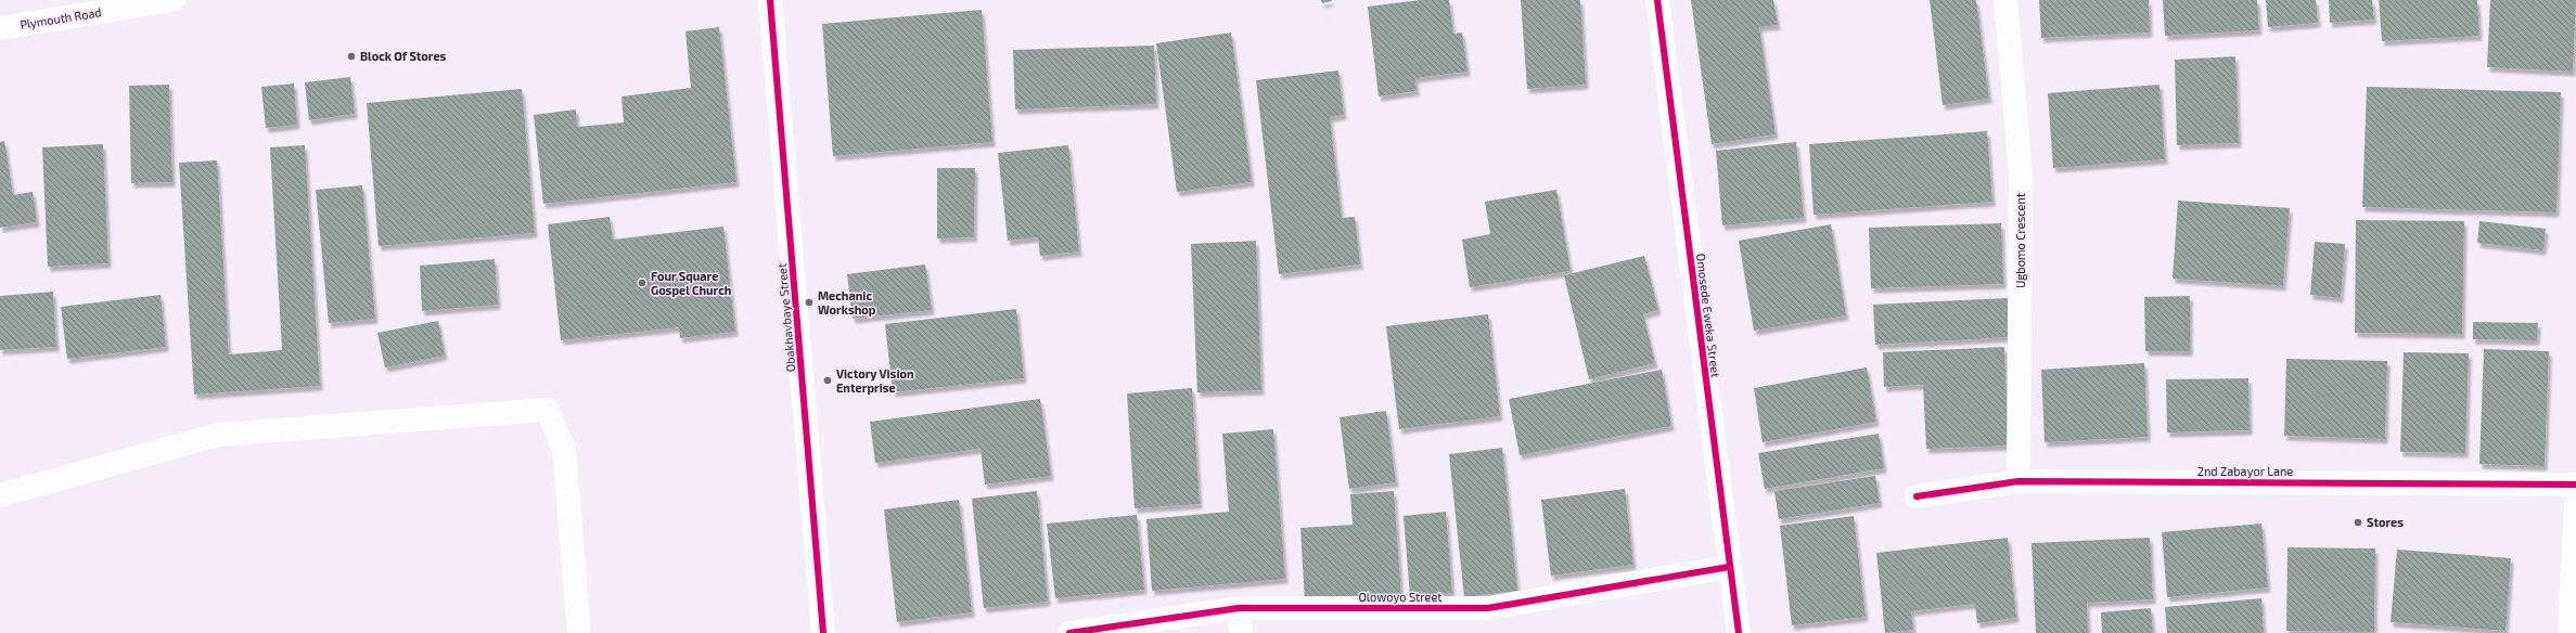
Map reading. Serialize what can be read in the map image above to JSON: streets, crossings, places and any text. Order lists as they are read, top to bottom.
{
  "streets": {
    "street": [
      "Plymouth Road",
      "Ugbomo Crescent",
      "Omosede Eweka Street",
      "Obakhavbaye Street",
      "2nd Zabayor Lane",
      "Olowoyo Street"
    ]
  },
  "crossings": [
    ["Ugbomo Crescent", "2nd Zabayor Lane"],
    ["Omosede Eweka Street", "Olowoyo Street"]
  ],
  "places": [
    "Block Of Stores",
    "Four Square Gospel Church",
    "Mechanic Workshop",
    "Victory Vision Enterprise",
    "Stores"
  ]
}
